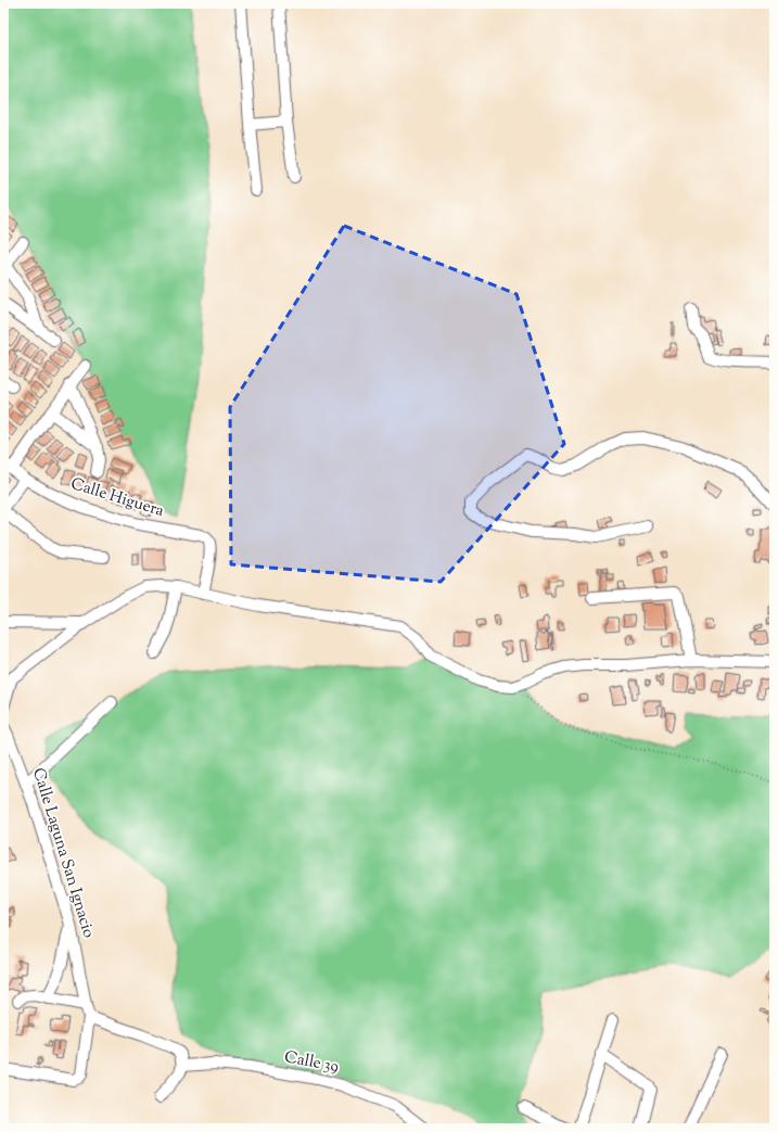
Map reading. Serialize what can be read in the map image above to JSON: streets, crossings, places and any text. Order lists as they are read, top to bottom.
{
  "streets": {
    "street": ["Calle Higuera", "Calle Laguna San Ignacio", "Calle 39"]
  }
}
